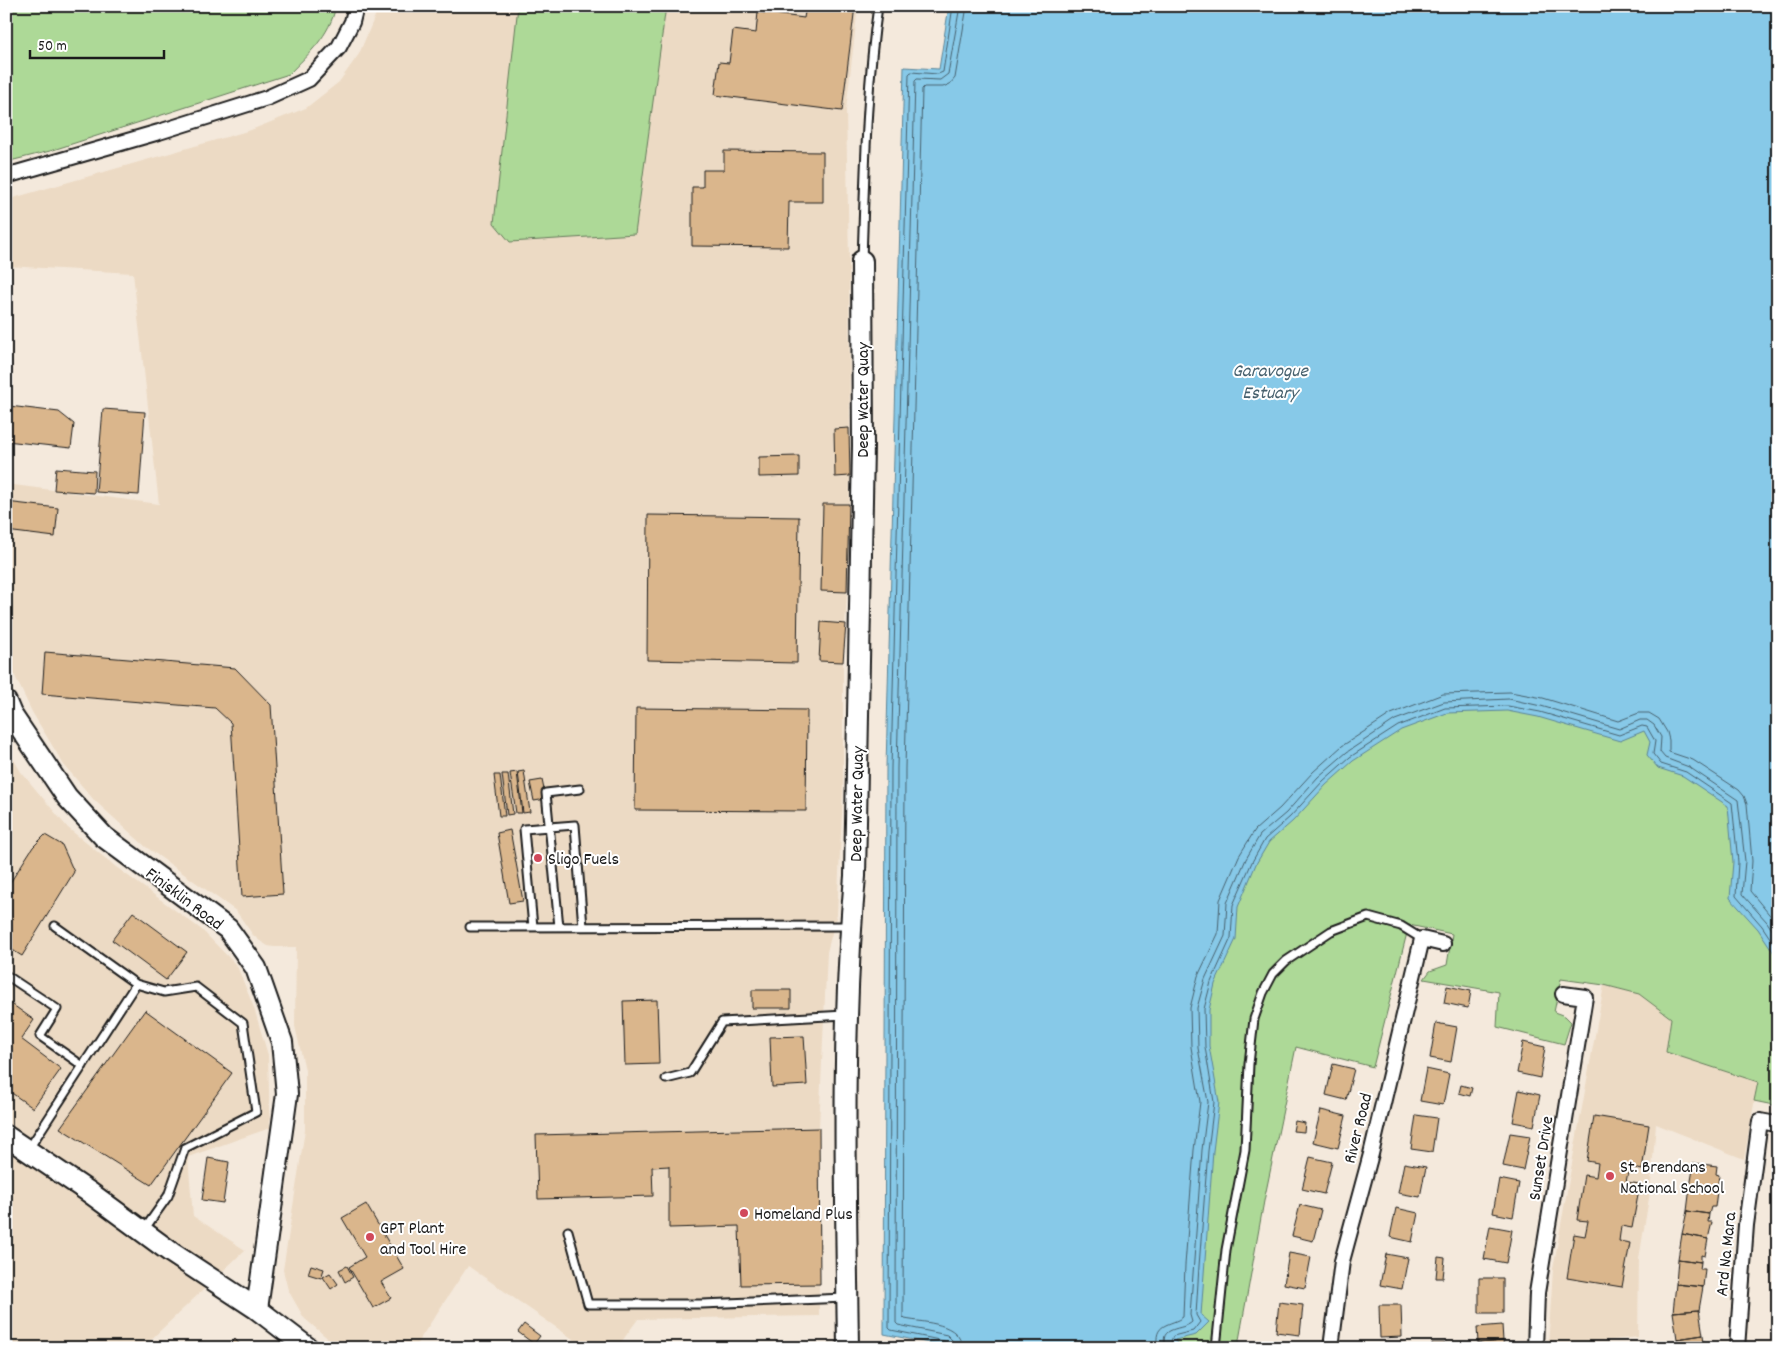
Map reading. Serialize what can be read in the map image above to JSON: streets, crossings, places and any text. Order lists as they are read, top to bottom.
{
  "streets": {
    "street": [
      "Deep Water Quay",
      "Finisklin Road",
      "River Road",
      "Sunset Drive",
      "Ard Na Mara"
    ]
  },
  "water": ["Garavogue Estuary"],
  "places": [
    "Sligo Fuels",
    "St. Brendans National School",
    "Homeland Plus",
    "GPT Plant and Tool Hire"
  ],
  "scale_bar": "50 m"
}
